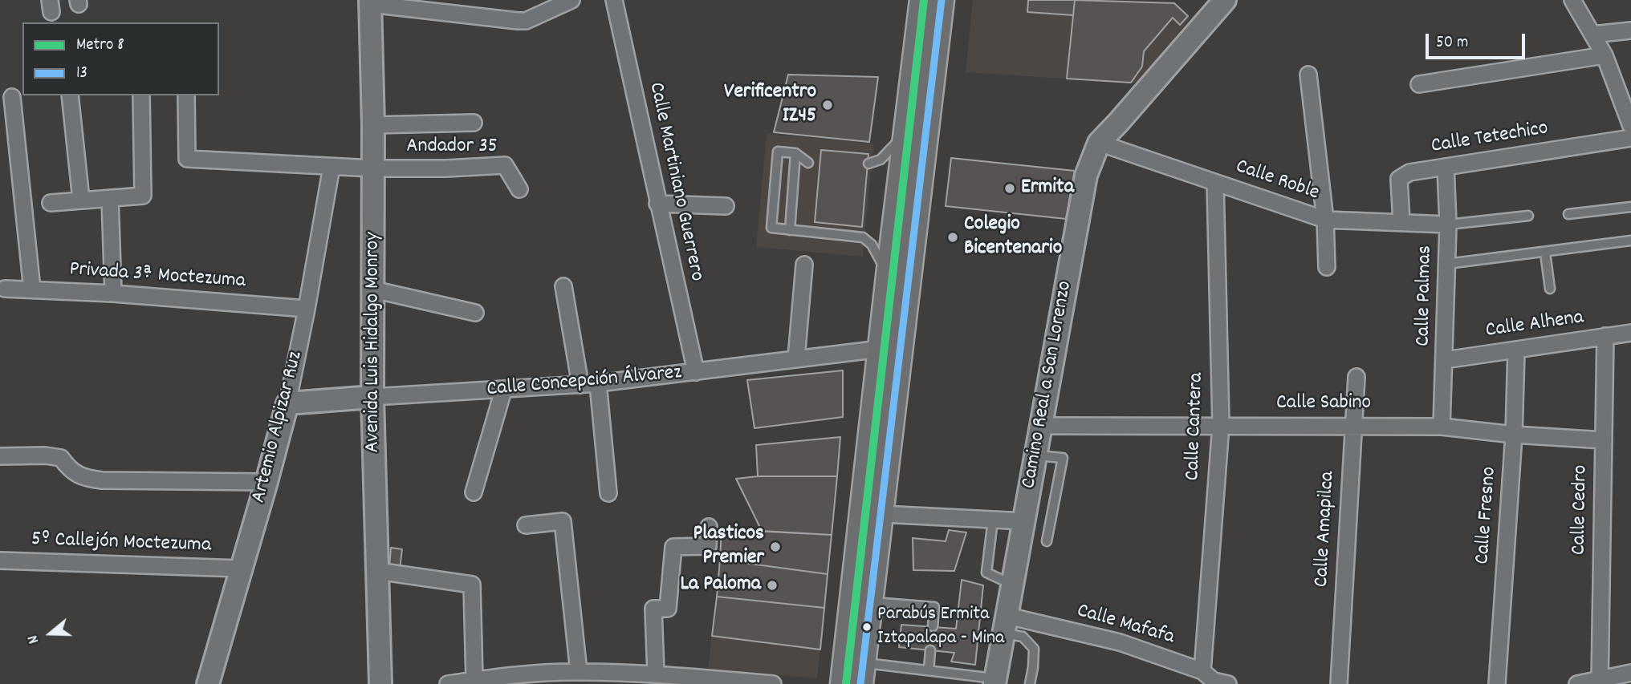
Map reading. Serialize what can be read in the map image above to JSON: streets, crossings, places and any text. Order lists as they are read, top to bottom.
{
  "streets": {
    "street": [
      "Calle Tetechico",
      "Andador 35",
      "Calle Roble",
      "Calle Martiniano Guerrero",
      "Privada 3ª Moctezuma",
      "Calle Palmas",
      "Calle Alhena",
      "Avenida Luis Hidalgo Monroy",
      "Calle Concepción Álvarez",
      "Camino Real a San Lorenzo",
      "Calle Sabino",
      "Calle Cantera",
      "Artemio Alpizar Ruz",
      "Calle Cedro",
      "Calle Fresno",
      "Calle Amapilca",
      "5º Callejón Moctezuma",
      "Calle Mafafa"
    ]
  },
  "crossings": [
    ["Calle Tetechico", "Calle Roble"],
    ["Calle Tetechico", "Calle Palmas"],
    ["Andador 35", "Avenida Luis Hidalgo Monroy"],
    ["Calle Roble", "Calle Palmas"],
    ["Calle Roble", "Camino Real a San Lorenzo"],
    ["Calle Roble", "Calle Cantera"],
    ["Calle Martiniano Guerrero", "Calle Concepción Álvarez"],
    ["Privada 3ª Moctezuma", "Artemio Alpizar Ruz"],
    ["Calle Palmas", "Calle Alhena"],
    ["Calle Palmas", "Calle Sabino"],
    ["Calle Alhena", "Calle Cedro"],
    ["Calle Alhena", "Calle Fresno"],
    ["Avenida Luis Hidalgo Monroy", "Calle Concepción Álvarez"],
    ["Calle Concepción Álvarez", "Artemio Alpizar Ruz"],
    ["Camino Real a San Lorenzo", "Calle Sabino"],
    ["Camino Real a San Lorenzo", "Calle Mafafa"],
    ["Calle Sabino", "Calle Cantera"],
    ["Calle Sabino", "Calle Cedro"],
    ["Calle Sabino", "Calle Fresno"],
    ["Calle Sabino", "Calle Amapilca"],
    ["Calle Cantera", "Calle Mafafa"],
    ["Artemio Alpizar Ruz", "5º Callejón Moctezuma"]
  ],
  "places": [
    "Verificentro IZ45",
    "Ermita",
    "Colegio Bicentenario",
    "Plasticos Premier",
    "La Paloma",
    "Parabús Ermita Iztapalapa - Mina"
  ],
  "lines": ["metro line 8", "transit line 13"],
  "legend": ["Metro 8", "13"],
  "scale_bar": "50 m",
  "north": "left"
}
